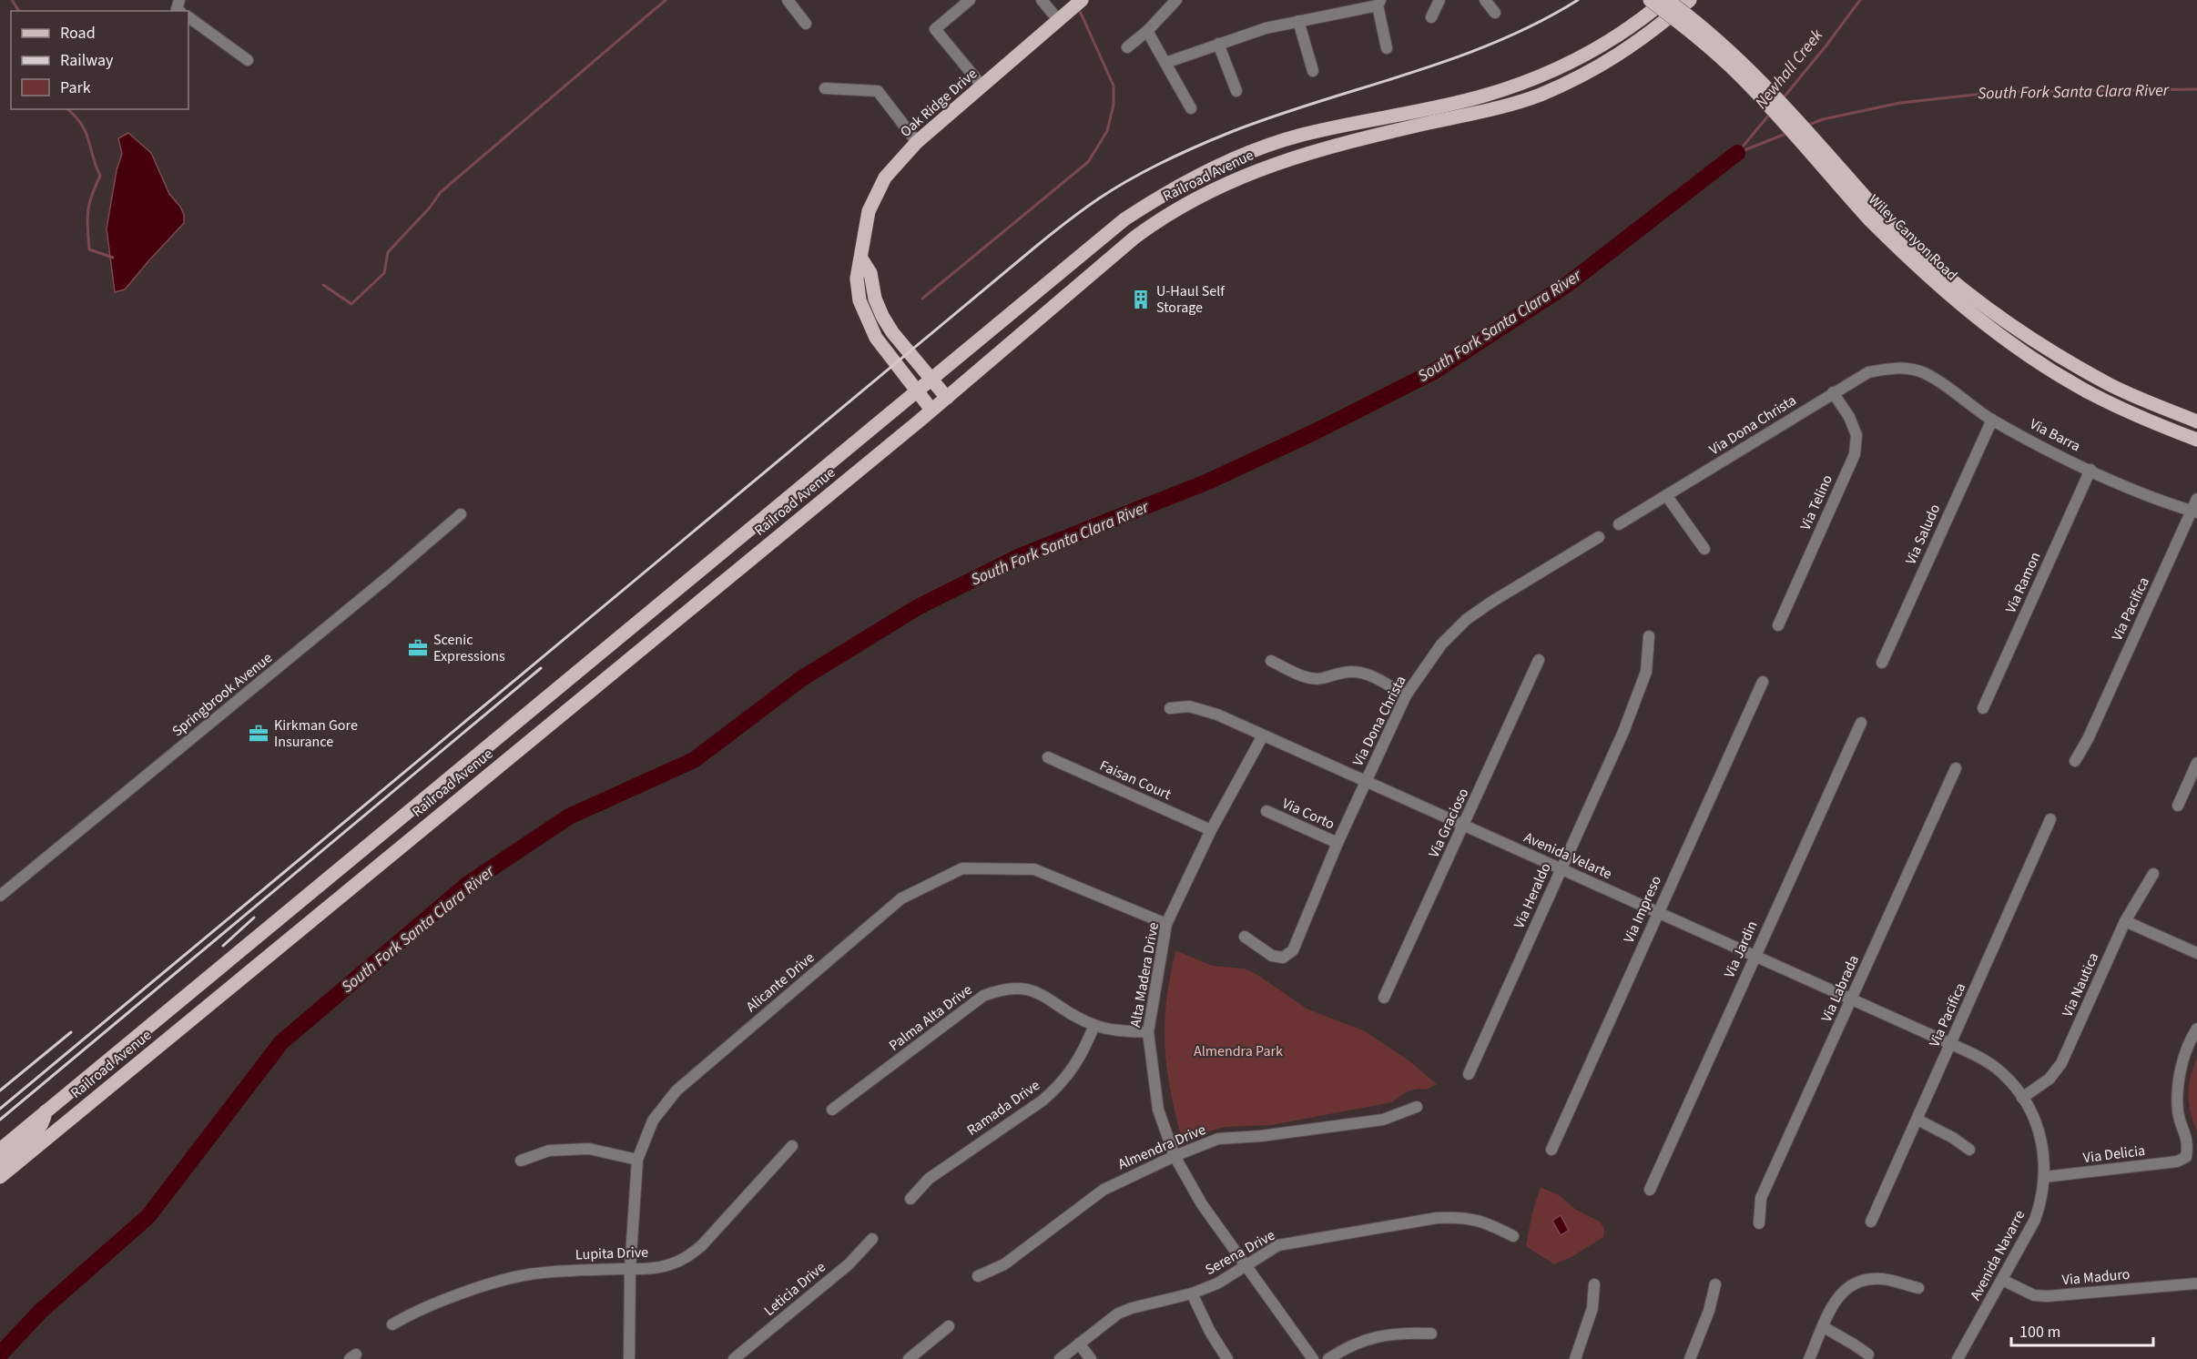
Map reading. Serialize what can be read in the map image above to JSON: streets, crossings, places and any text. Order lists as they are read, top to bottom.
{
  "streets": {
    "main road": ["Oak Ridge Drive", "Railroad Avenue", "Wiley Canyon Road"],
    "street": [
      "Via Dona Christa",
      "Via Barra",
      "Via Telino",
      "Via Saludo",
      "Via Ramon",
      "Via Pacifica",
      "Springbrook Avenue",
      "Faisan Court",
      "Via Corto",
      "Via Gracioso",
      "Avenida Velarte",
      "Via Heraldo",
      "Via Impreso",
      "Via Jardin",
      "Alta Madera Drive",
      "Alicante Drive",
      "Via Nautica",
      "Via Labrada",
      "Palma Alta Drive",
      "Ramada Drive",
      "Almendra Drive",
      "Via Delicia",
      "Serena Drive",
      "Lupita Drive",
      "Avenida Navarre",
      "Via Maduro",
      "Leticia Drive"
    ]
  },
  "crossings": [
    ["Oak Ridge Drive", "Railroad Avenue"],
    ["Railroad Avenue", "Wiley Canyon Road"],
    ["Via Dona Christa", "Via Barra"],
    ["Via Dona Christa", "Via Telino"],
    ["Via Dona Christa", "Via Corto"],
    ["Via Dona Christa", "Avenida Velarte"],
    ["Via Barra", "Via Saludo"],
    ["Via Barra", "Via Ramon"],
    ["Via Barra", "Via Pacifica"],
    ["Via Pacifica", "Avenida Velarte"],
    ["Faisan Court", "Alta Madera Drive"],
    ["Via Gracioso", "Avenida Velarte"],
    ["Avenida Velarte", "Via Heraldo"],
    ["Avenida Velarte", "Via Impreso"],
    ["Avenida Velarte", "Via Jardin"],
    ["Avenida Velarte", "Alta Madera Drive"],
    ["Avenida Velarte", "Via Nautica"],
    ["Avenida Velarte", "Via Labrada"],
    ["Avenida Velarte", "Avenida Navarre"],
    ["Alta Madera Drive", "Alicante Drive"],
    ["Alta Madera Drive", "Palma Alta Drive"],
    ["Alta Madera Drive", "Almendra Drive"],
    ["Alta Madera Drive", "Serena Drive"],
    ["Alicante Drive", "Lupita Drive"],
    ["Via Nautica", "Avenida Navarre"],
    ["Palma Alta Drive", "Ramada Drive"],
    ["Via Delicia", "Avenida Navarre"],
    ["Avenida Navarre", "Via Maduro"]
  ],
  "water": ["Newhall Creek", "South Fork Santa Clara River"],
  "parks": ["Almendra Park"],
  "places": {
    "building": ["U-Haul Self Storage"],
    "office": ["Scenic Expressions", "Kirkman Gore Insurance"]
  },
  "legend": ["Road", "Railway", "Park"],
  "scale_bar": "100 m"
}
